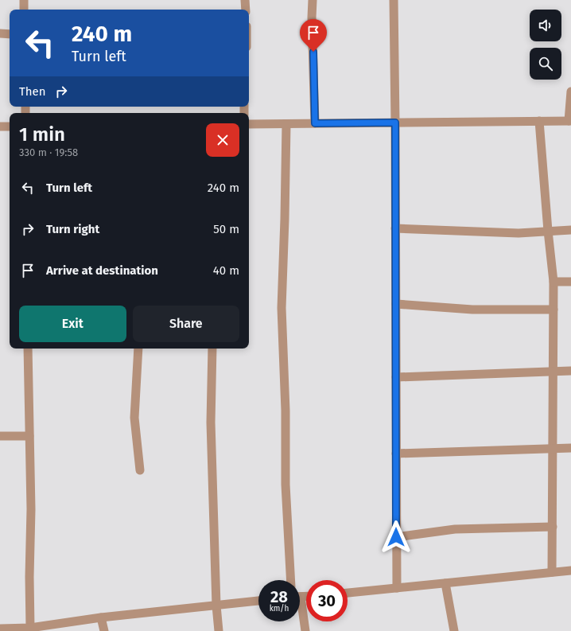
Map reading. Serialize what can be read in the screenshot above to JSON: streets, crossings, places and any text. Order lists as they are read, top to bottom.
{
  "page": {
    "turn": ["240 m", "Turn left"],
    "then": "Then",
    "heading": ["1 min", "330 m · 19:58"],
    "list": [
      {
        "name": "Turn left",
        "value": "240 m"
      },
      {
        "name": "Turn right",
        "value": "50 m"
      },
      {
        "name": "Arrive at destination",
        "value": "40 m"
      }
    ],
    "buttons": ["Exit", "Share"],
    "speed": "28 km/h",
    "limit": "30"
  }
}
